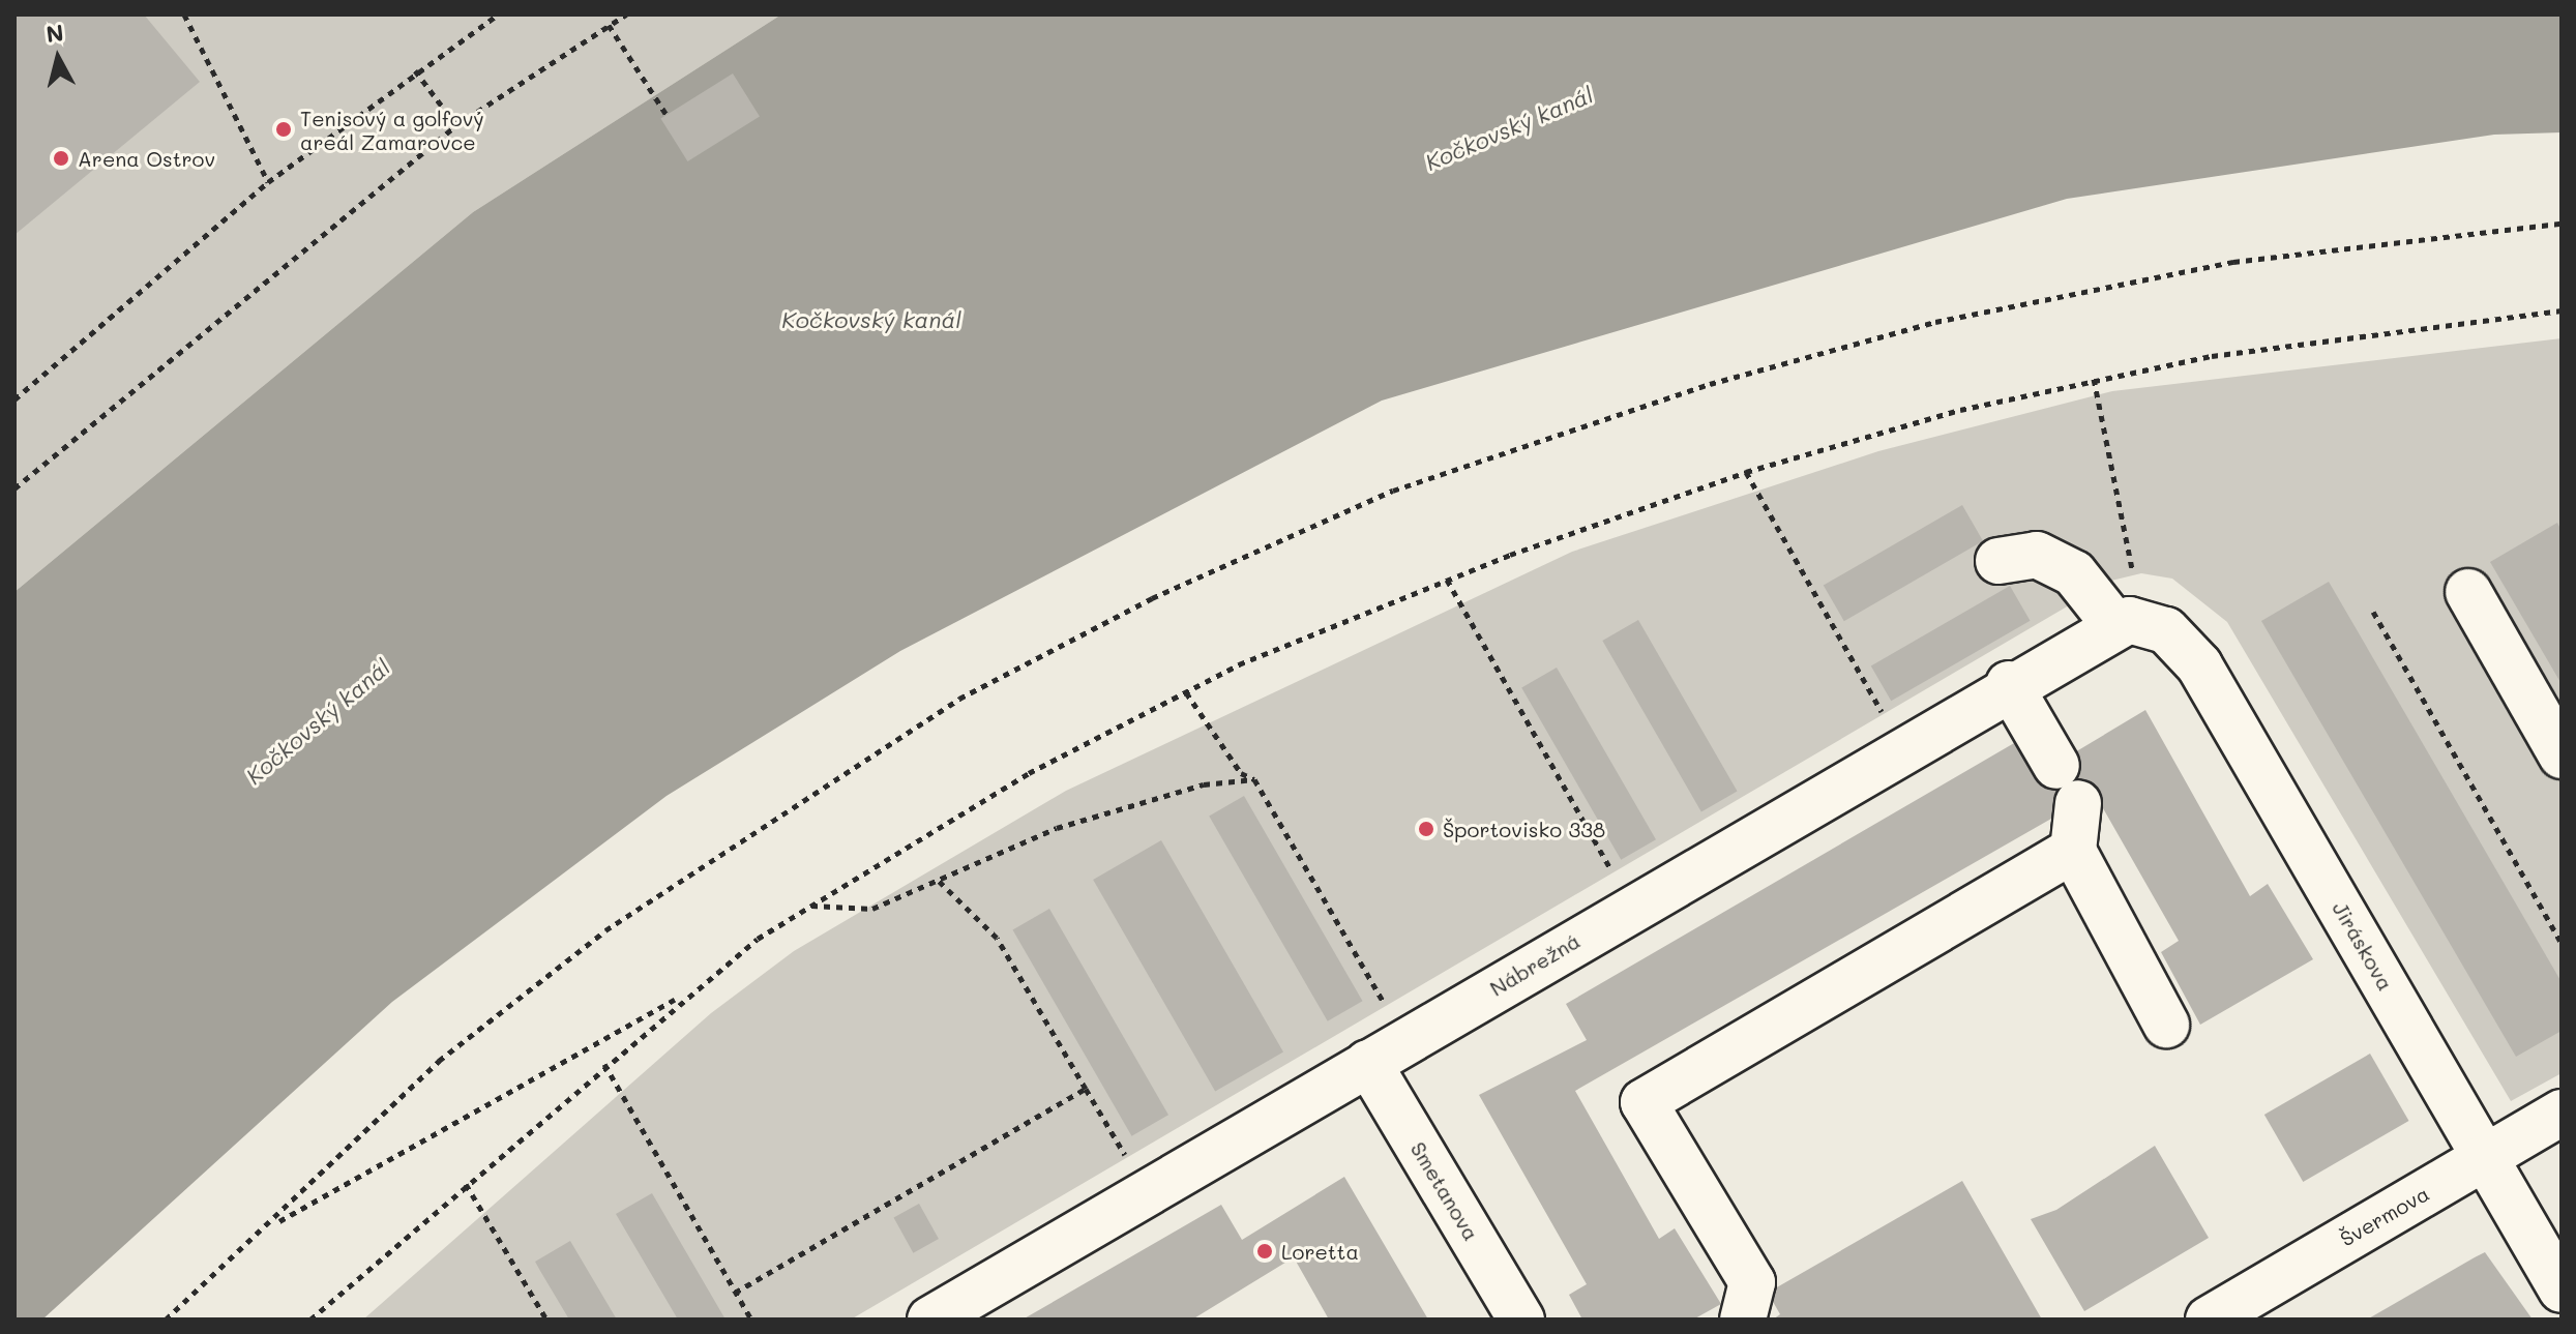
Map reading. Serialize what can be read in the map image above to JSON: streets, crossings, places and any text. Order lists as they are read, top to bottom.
{
  "streets": {
    "street": [
      "Jiráskova",
      "Nábrežná",
      "Smetanova",
      "Švermova"
    ]
  },
  "crossings": [
    ["Jiráskova", "Nábrežná"],
    ["Jiráskova", "Švermova"],
    ["Nábrežná", "Smetanova"]
  ],
  "water": ["Kočkovský kanál"],
  "places": [
    "Tenisový a golfový areál Zamarovce",
    "Arena Ostrov",
    "Športovisko 338",
    "Loretta"
  ],
  "north": "top"
}
